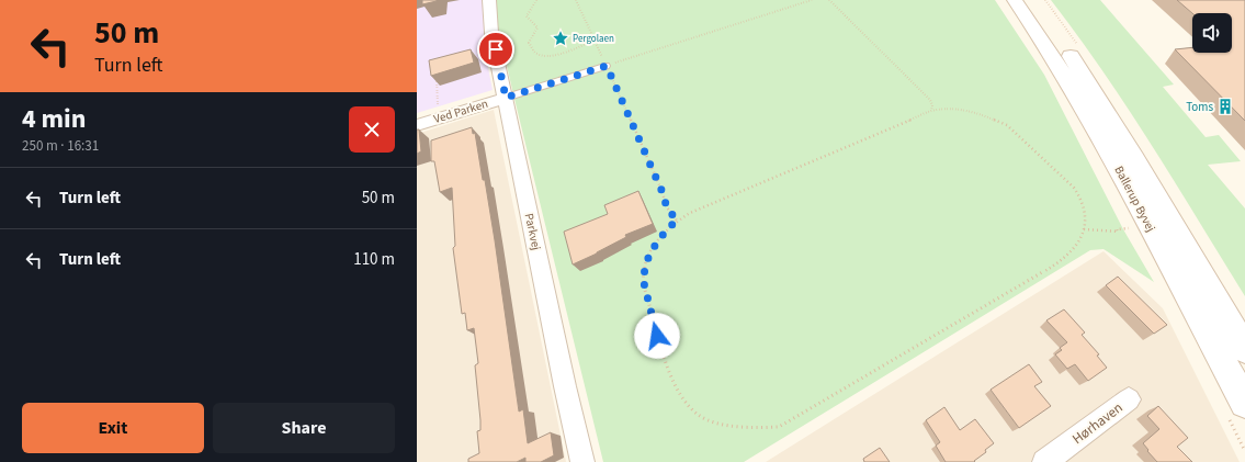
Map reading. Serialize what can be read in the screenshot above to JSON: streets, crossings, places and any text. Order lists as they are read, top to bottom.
{
  "streets": {
    "main road": ["Ballerup Byvej"],
    "street": ["Ved Parken", "Parkvej", "Hørhaven"]
  },
  "crossings": [
    ["Ved Parken", "Parkvej"]
  ],
  "places": {
    "place": ["Pergolaen"],
    "building": ["Toms"]
  },
  "page": {
    "turn": ["50 m", "Turn left"],
    "heading": ["4 min", "250 m · 16:31"],
    "list": [
      {
        "name": "Turn left",
        "value": "50 m"
      },
      {
        "name": "Turn left",
        "value": "110 m"
      }
    ],
    "buttons": ["Exit", "Share"]
  }
}
